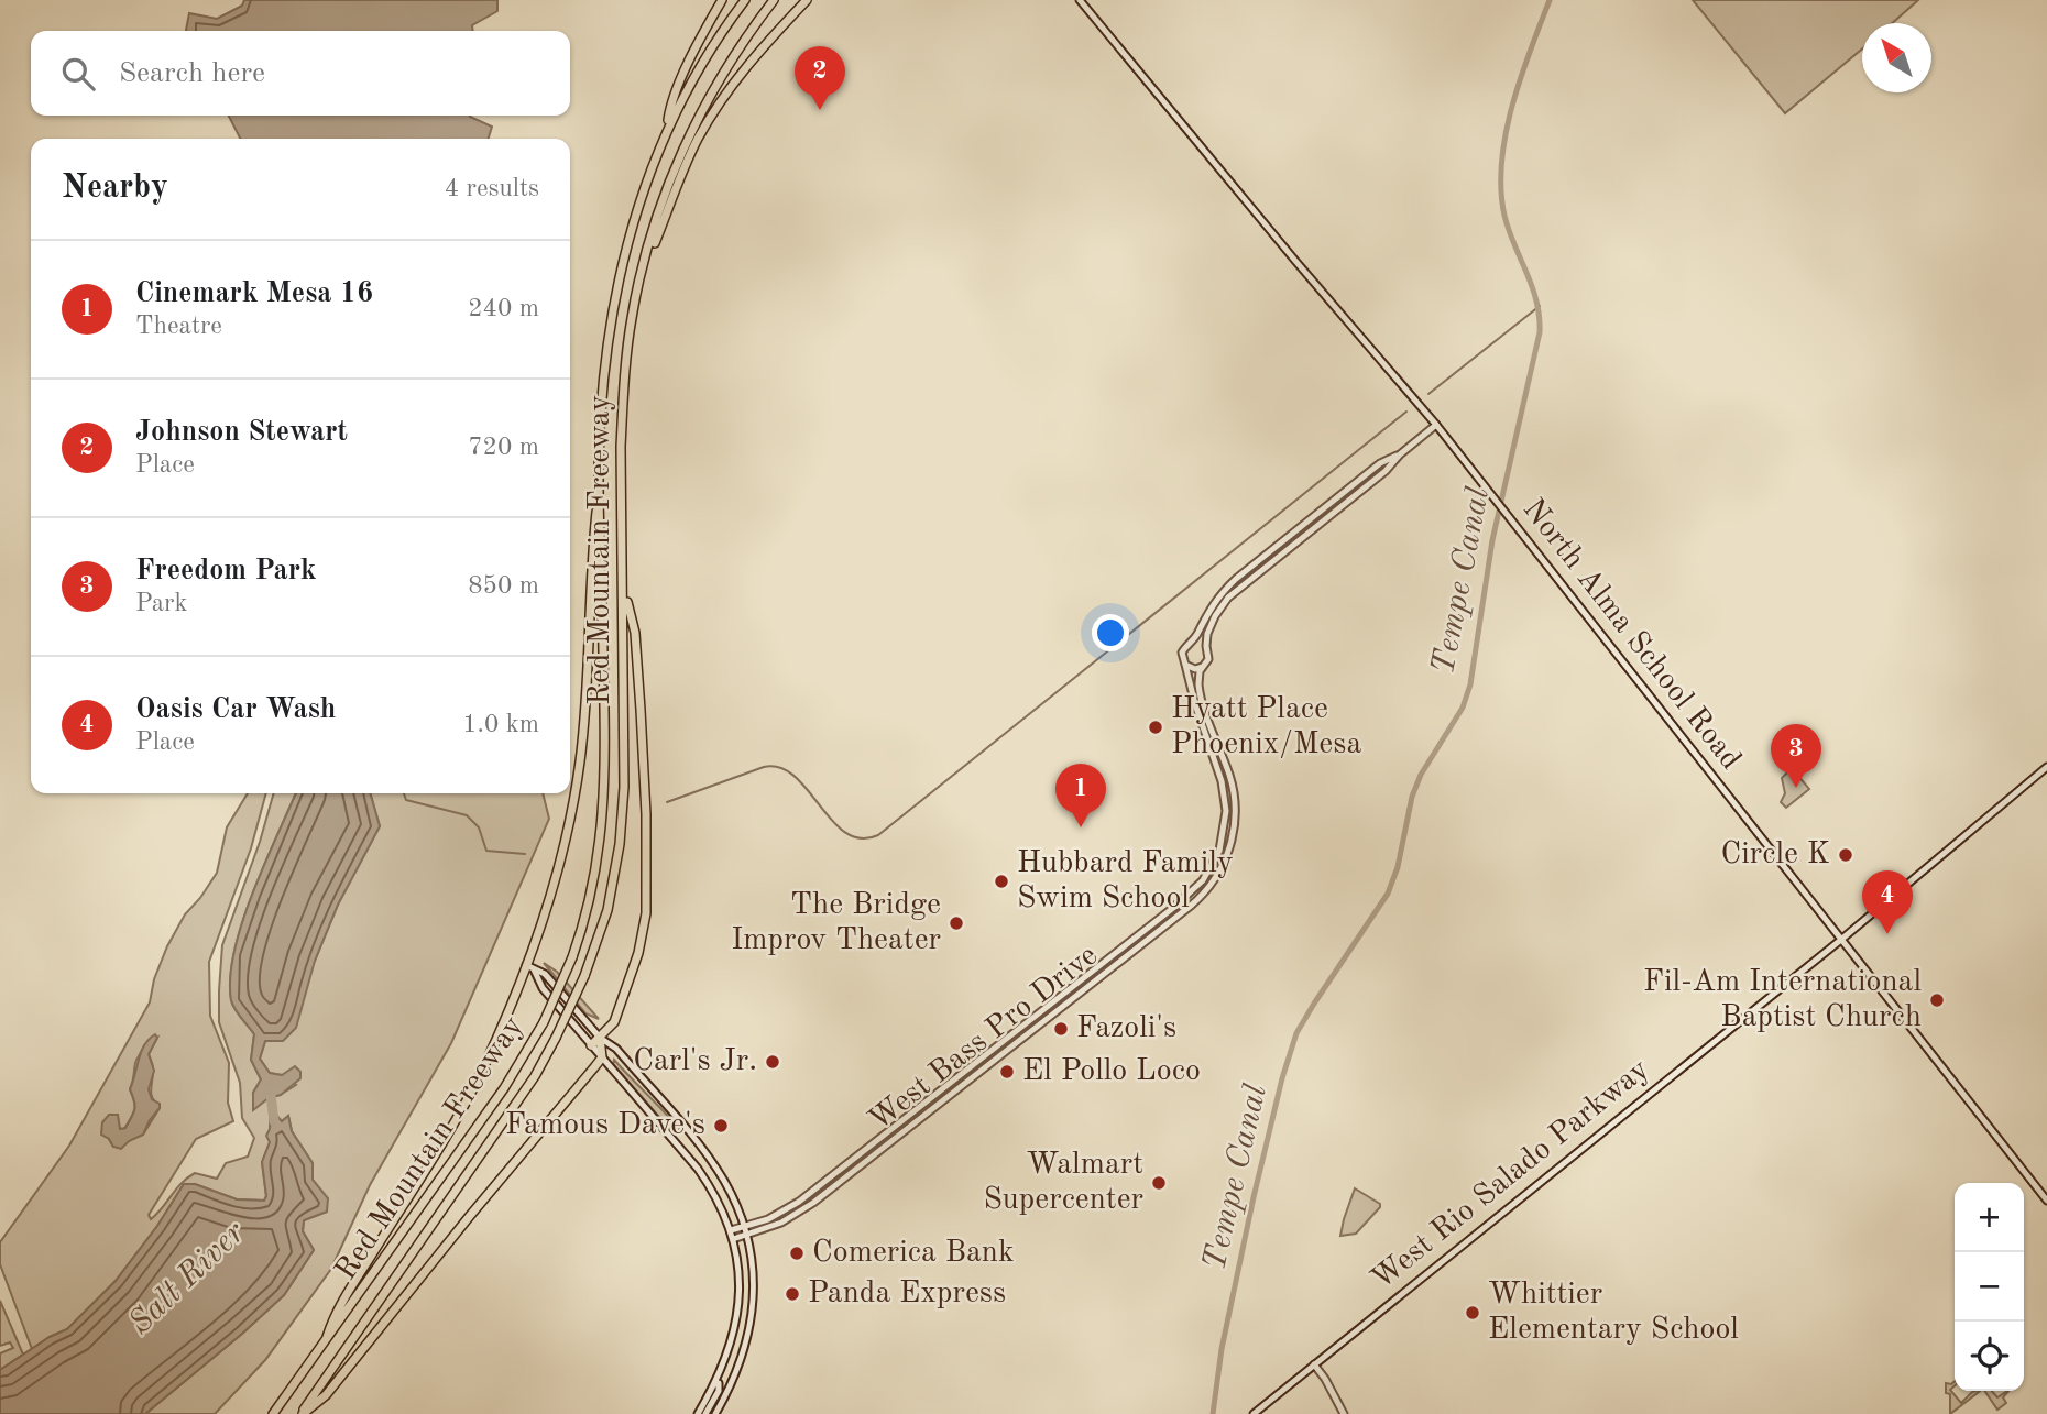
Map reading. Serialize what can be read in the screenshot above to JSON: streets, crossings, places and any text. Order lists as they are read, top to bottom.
{
  "streets": {
    "highway": ["Red Mountain Freeway"],
    "main road": ["North Alma School Road", "West Bass Pro Drive", "West Rio Salado Parkway"]
  },
  "crossings": [
    ["North Alma School Road", "West Bass Pro Drive"],
    ["North Alma School Road", "West Rio Salado Parkway"]
  ],
  "water": ["Tempe Canal", "Salt River"],
  "places": [
    "Hyatt Place Phoenix/Mesa",
    "Circle K",
    "Hubbard Family Swim School",
    "The Bridge Improv Theater",
    "Fil-Am International Baptist Church",
    "Fazoli's",
    "Carl's Jr.",
    "El Pollo Loco",
    "Famous Dave's",
    "Walmart Supercenter",
    "Comerica Bank",
    "Panda Express",
    "Whittier Elementary School"
  ],
  "north": "top left",
  "page": {
    "search": "Search here",
    "pins": [
      "2",
      "3",
      "1",
      "4"
    ],
    "heading": ["Nearby", "4 results"],
    "list": [
      {
        "mark": "1",
        "name": "Cinemark Mesa 16",
        "note": "Theatre",
        "value": "240 m"
      },
      {
        "mark": "2",
        "name": "Johnson Stewart",
        "note": "Place",
        "value": "720 m"
      },
      {
        "mark": "3",
        "name": "Freedom Park",
        "note": "Park",
        "value": "850 m"
      },
      {
        "mark": "4",
        "name": "Oasis Car Wash",
        "note": "Place",
        "value": "1.0 km"
      }
    ],
    "map_buttons": ["+", "−"]
  }
}
